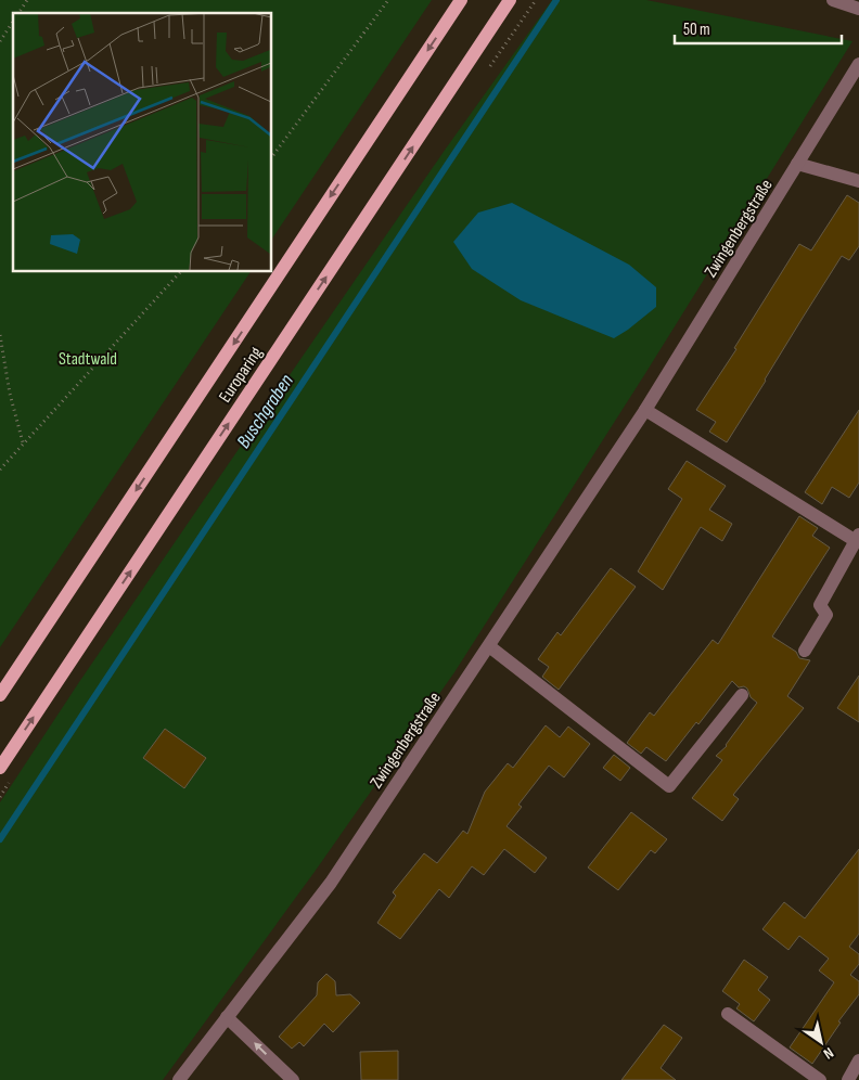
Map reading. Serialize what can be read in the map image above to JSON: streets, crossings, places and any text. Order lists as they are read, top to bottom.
{
  "streets": {
    "main road": ["Europaring"],
    "street": ["Zwingenbergstraße"]
  },
  "water": ["Buschgraben"],
  "parks": ["Stadtwald"],
  "scale_bar": "50 m",
  "north": "bottom right"
}
